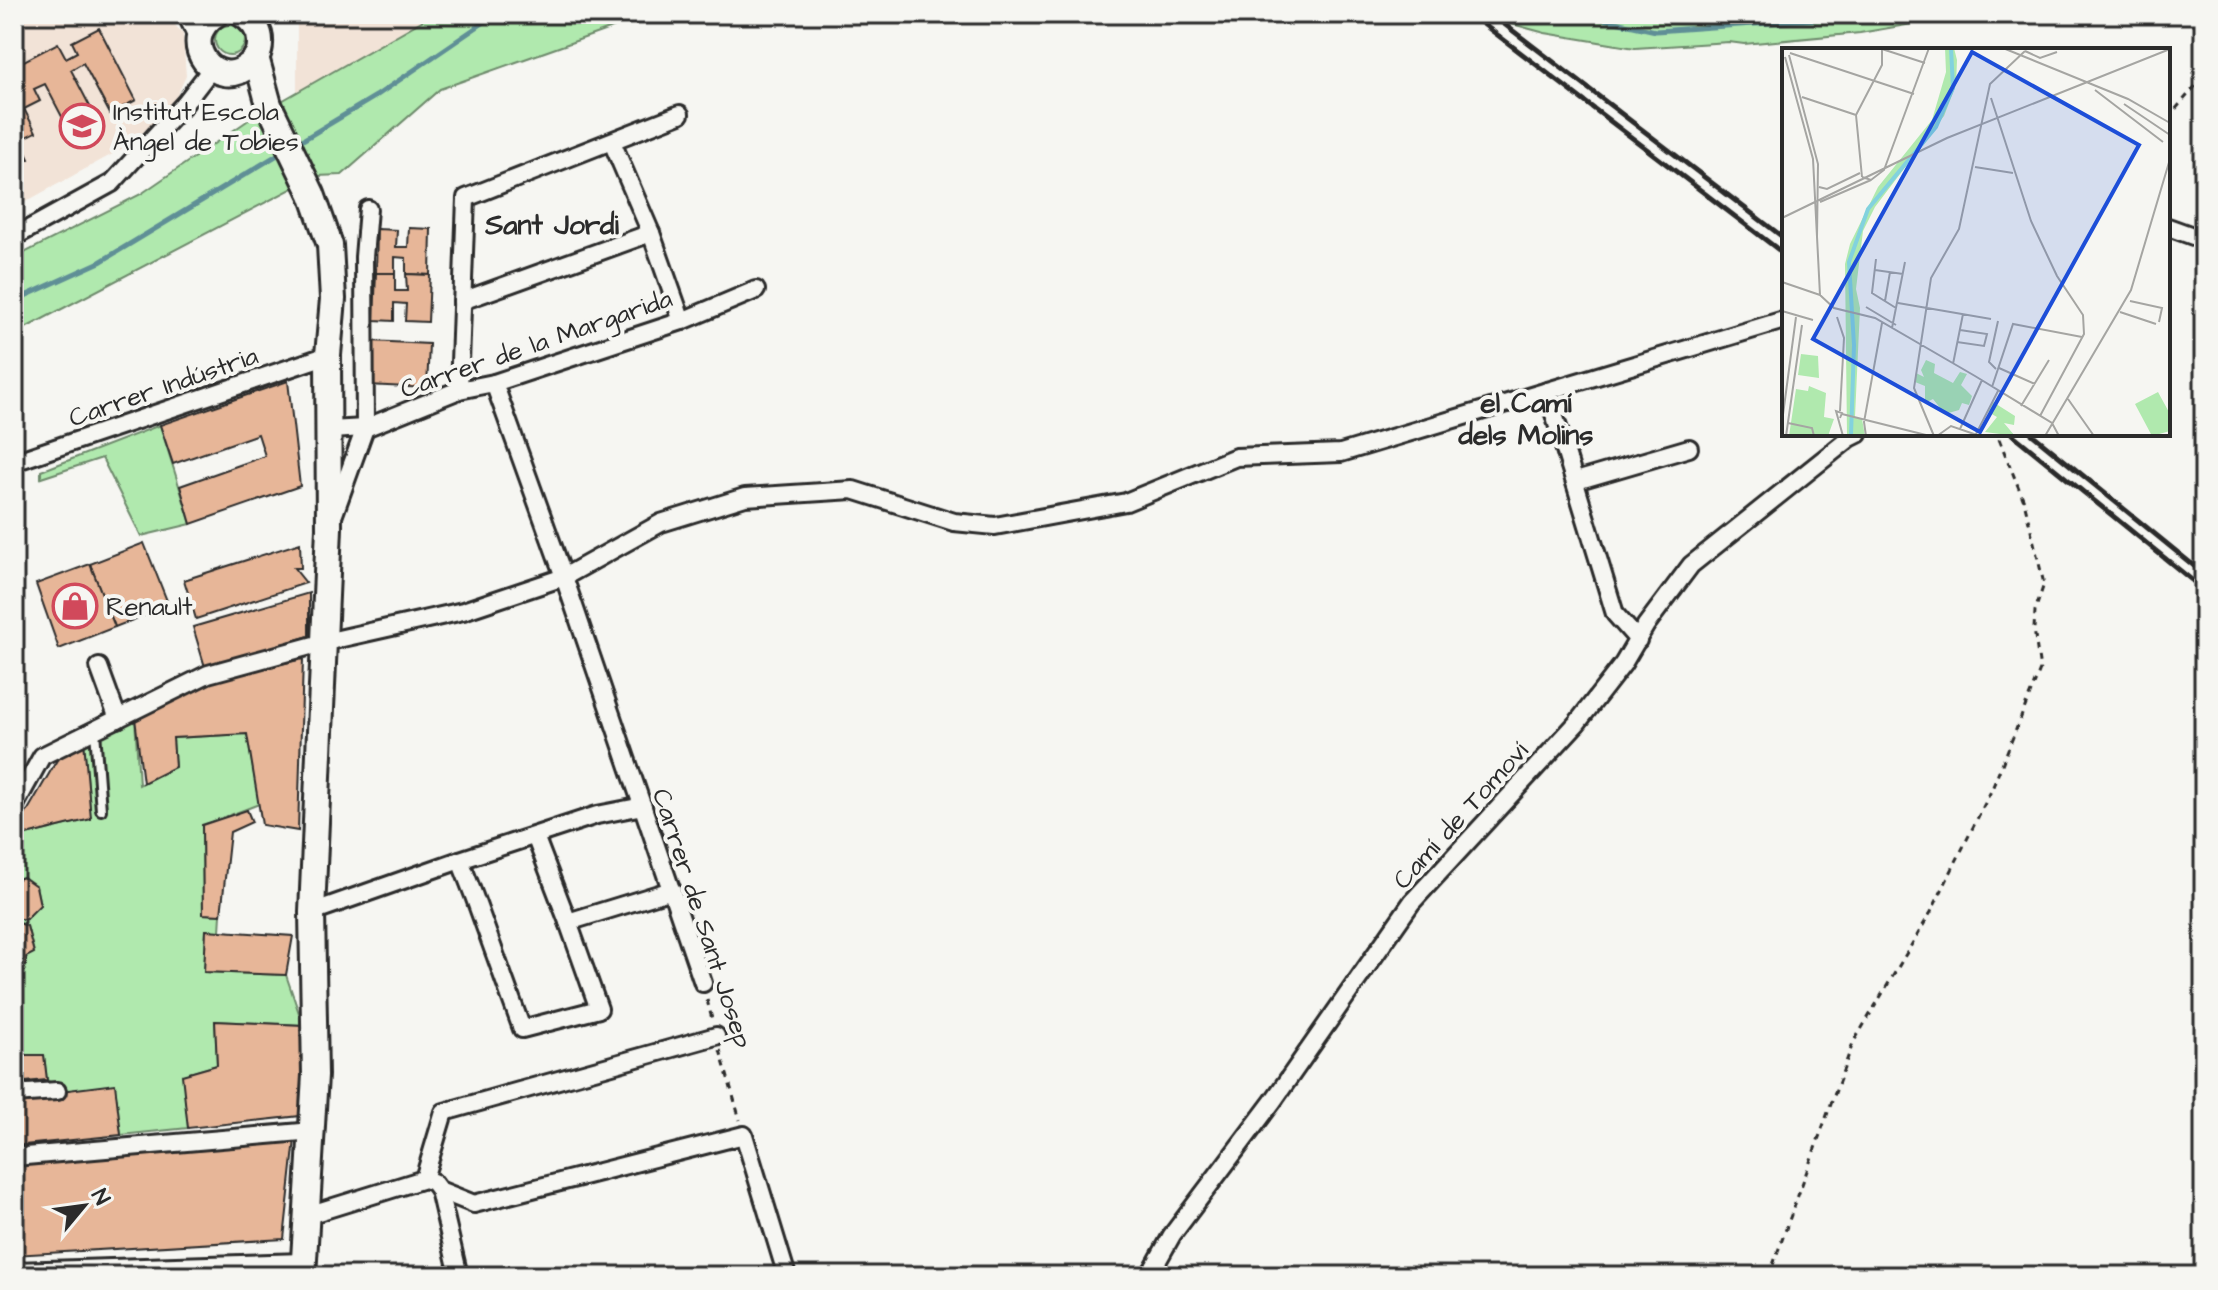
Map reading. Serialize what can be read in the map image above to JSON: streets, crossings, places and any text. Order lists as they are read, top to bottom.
{
  "streets": {
    "street": [
      "Carrer de la Margarida",
      "Carrer Indústria",
      "Camí de Tomoví",
      "Carrer de Sant Josep"
    ]
  },
  "crossings": [
    ["Carrer de la Margarida", "Carrer de Sant Josep"]
  ],
  "districts": ["Sant Jordi", "el Camí dels Molins"],
  "places": {
    "school or university": ["Institut Escola Àngel de Tobies"],
    "shop": ["Renault"]
  },
  "north": "top right"
}
